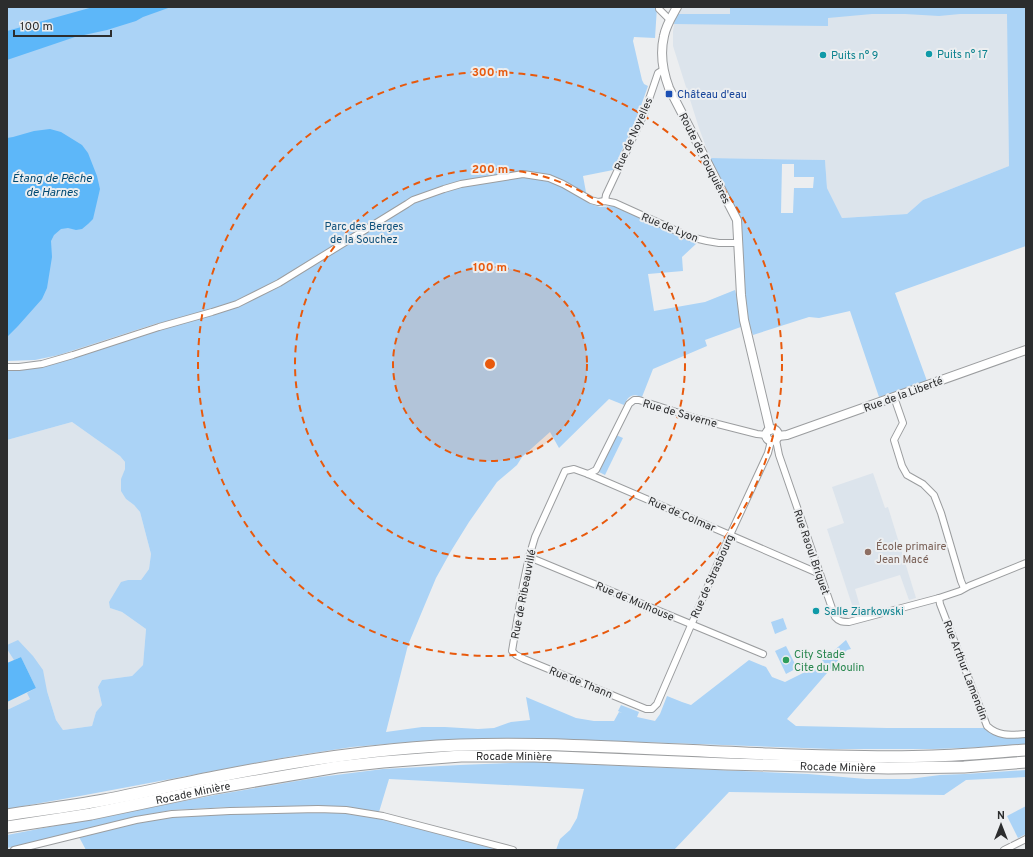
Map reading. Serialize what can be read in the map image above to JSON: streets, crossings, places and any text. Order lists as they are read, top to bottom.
{
  "streets": {
    "highway": ["Rocade Minière"],
    "street": [
      "Rue de Noyelles",
      "Route de Fouquières",
      "Rue de Lyon",
      "Rue de la Liberté",
      "Rue de Saverne",
      "Rue de Colmar",
      "Rue Raoul Briquet",
      "Rue de Strasbourg",
      "Rue de Ribeauvillé",
      "Rue de Mulhouse",
      "Rue Arthur Lamendin",
      "Rue de Thann"
    ]
  },
  "crossings": [
    ["Rue de Noyelles", "Route de Fouquières"],
    ["Rue de Noyelles", "Rue de Lyon"],
    ["Route de Fouquières", "Rue de Lyon"],
    ["Route de Fouquières", "Rue de la Liberté"],
    ["Route de Fouquières", "Rue de Saverne"],
    ["Route de Fouquières", "Rue Raoul Briquet"],
    ["Route de Fouquières", "Rue de Strasbourg"],
    ["Rue de la Liberté", "Rue de Saverne"],
    ["Rue de la Liberté", "Rue Raoul Briquet"],
    ["Rue de la Liberté", "Rue de Strasbourg"],
    ["Rue de Saverne", "Rue de Colmar"],
    ["Rue de Saverne", "Rue Raoul Briquet"],
    ["Rue de Saverne", "Rue de Strasbourg"],
    ["Rue de Colmar", "Rue Raoul Briquet"],
    ["Rue de Colmar", "Rue de Strasbourg"],
    ["Rue de Colmar", "Rue de Ribeauvillé"],
    ["Rue Raoul Briquet", "Rue de Strasbourg"],
    ["Rue Raoul Briquet", "Rue Arthur Lamendin"],
    ["Rue de Strasbourg", "Rue de Mulhouse"],
    ["Rue de Strasbourg", "Rue de Thann"],
    ["Rue de Ribeauvillé", "Rue de Mulhouse"],
    ["Rue de Ribeauvillé", "Rue de Thann"]
  ],
  "water": ["Étang de Pêche de Harnes"],
  "parks": ["Parc des Berges de la Souchez"],
  "places": {
    "other": [
      "Puits n° 17",
      "Puits n° 9",
      "École primaire Jean Macé",
      "Salle Ziarkowski",
      "City Stade Cite du Moulin"
    ],
    "transit": ["Château d'eau"]
  },
  "scale_bar": "100 m",
  "north": "top",
  "rings": ["300 m", "200 m", "100 m"]
}
